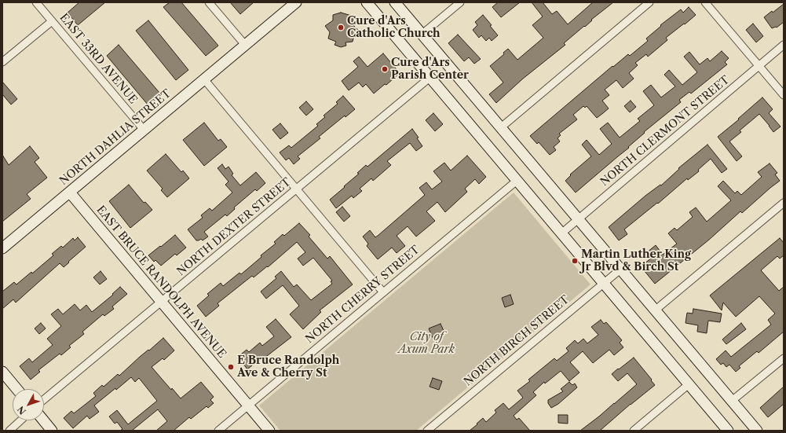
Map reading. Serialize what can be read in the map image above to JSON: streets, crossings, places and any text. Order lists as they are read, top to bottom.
{
  "streets": {
    "main road": ["NORTH DAHLIA STREET", "EAST BRUCE RANDOLPH AVENUE"],
    "street": [
      "EAST 33RD AVENUE",
      "NORTH CLERMONT STREET",
      "NORTH DEXTER STREET",
      "NORTH CHERRY STREET",
      "NORTH BIRCH STREET"
    ]
  },
  "crossings": [
    ["EAST 33RD AVENUE", "NORTH DAHLIA STREET"],
    ["NORTH DAHLIA STREET", "EAST BRUCE RANDOLPH AVENUE"],
    ["NORTH DEXTER STREET", "EAST BRUCE RANDOLPH AVENUE"],
    ["EAST BRUCE RANDOLPH AVENUE", "NORTH CHERRY STREET"]
  ],
  "parks": ["City of Axum Park"],
  "places": [
    "Cure d'Ars Catholic Church",
    "Cure d'Ars Parish Center",
    "Martin Luther King Jr Blvd & Birch St",
    "E Bruce Randolph Ave & Cherry St"
  ],
  "north": "bottom left"
}
